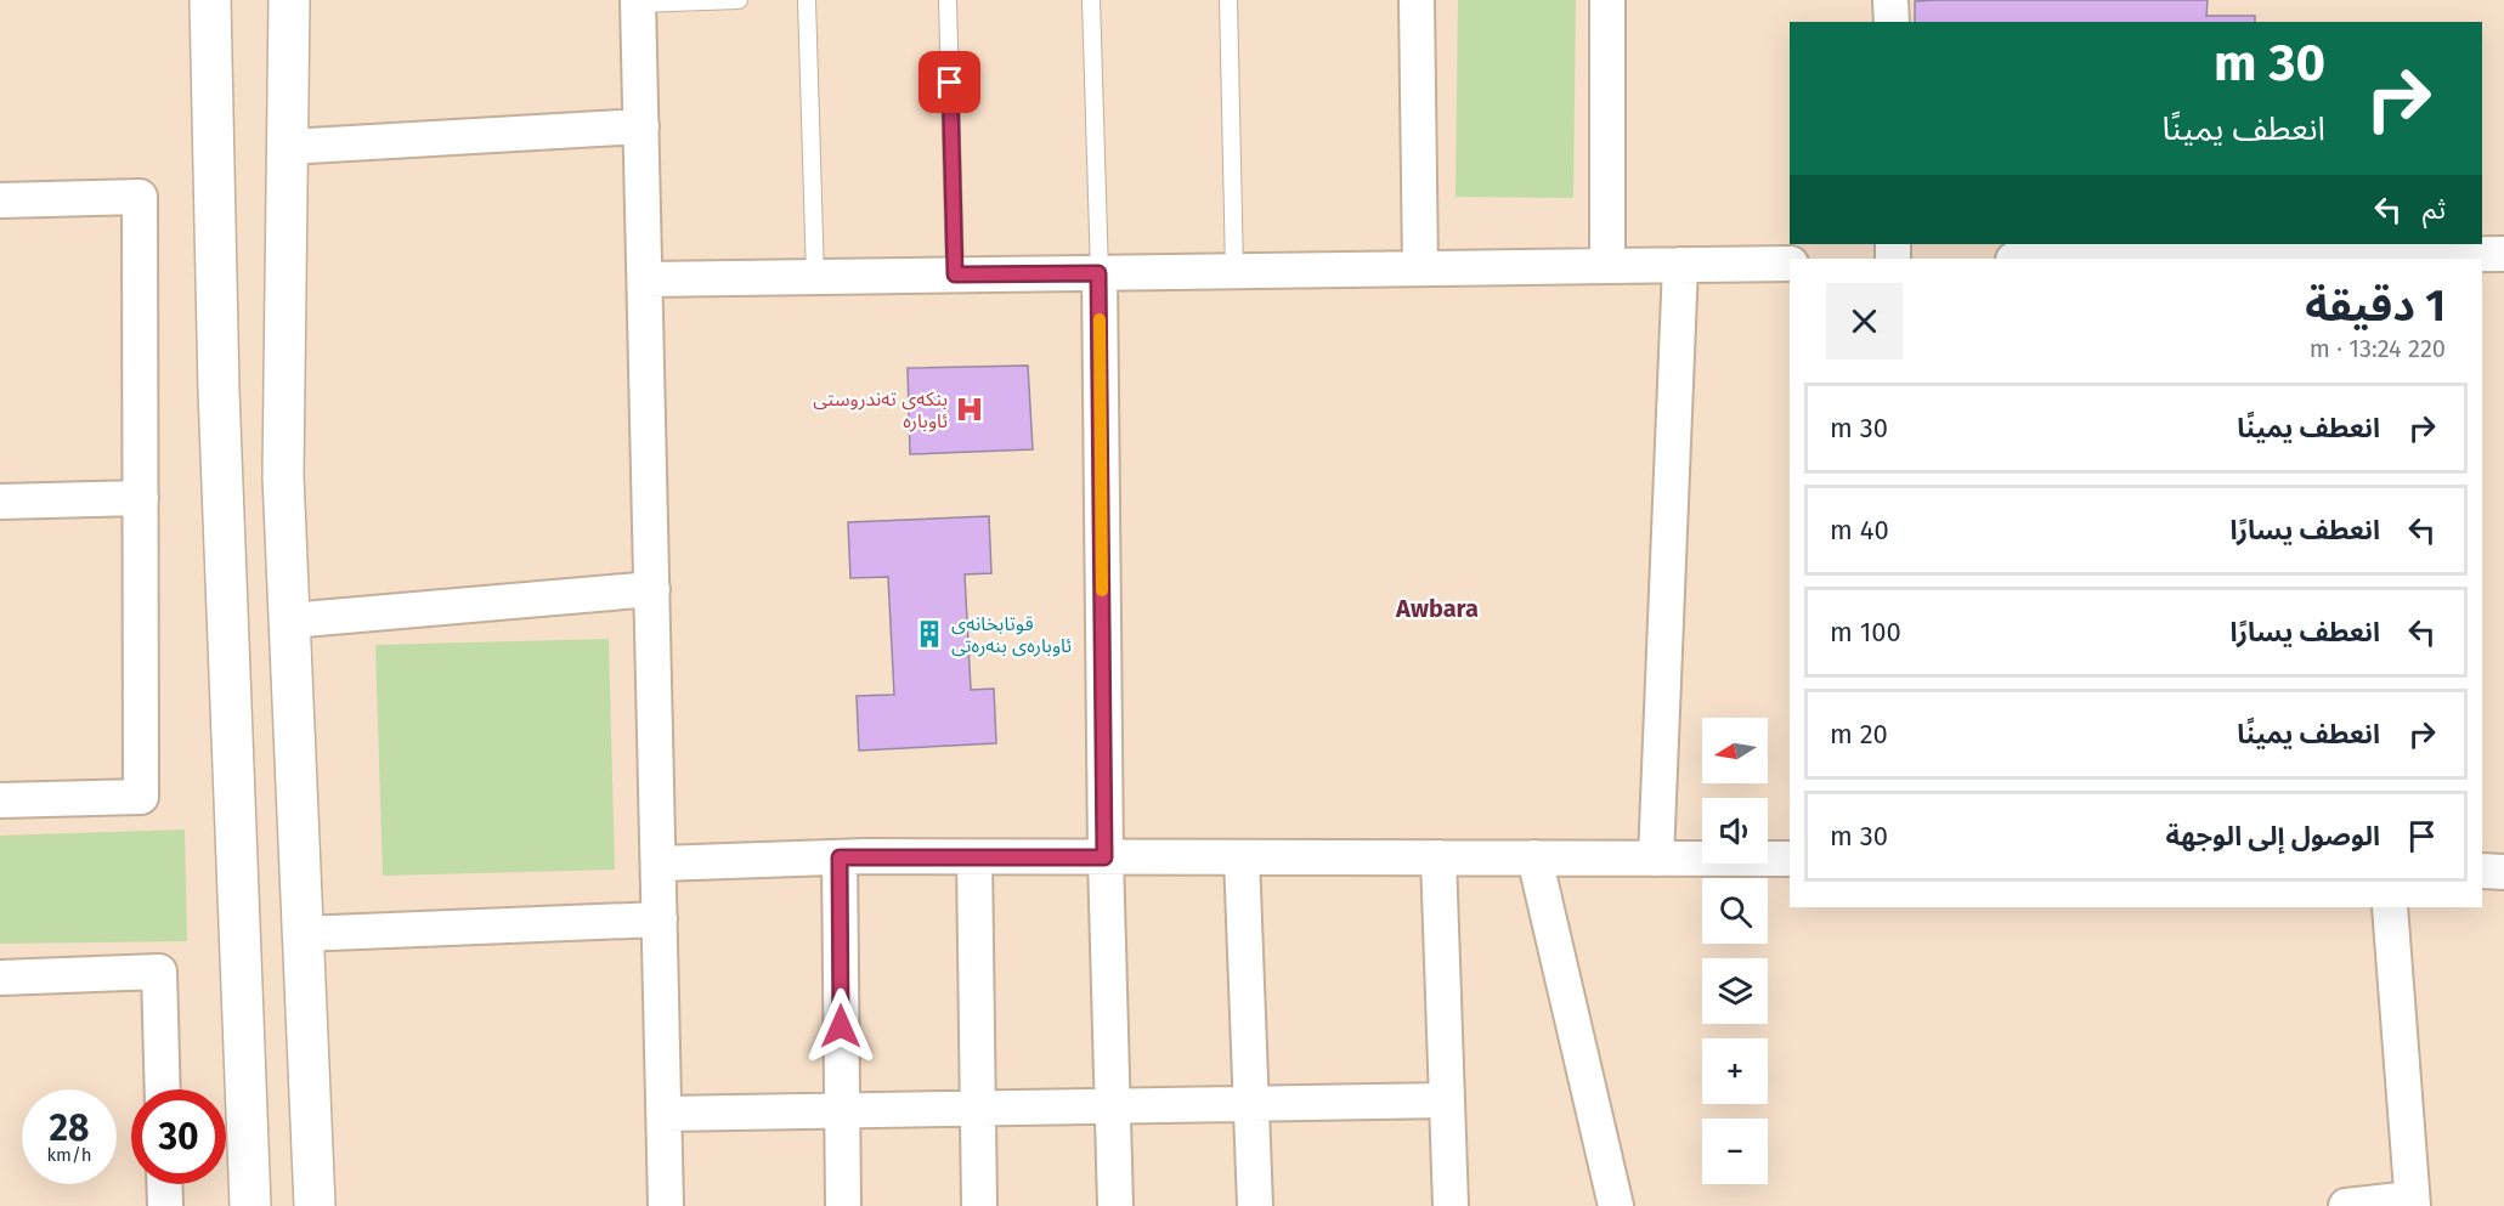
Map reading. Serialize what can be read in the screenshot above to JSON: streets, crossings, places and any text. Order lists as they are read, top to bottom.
{
  "districts": ["Awbara"],
  "places": {
    "hospital": ["بنکەی تەندروستی ئاوبارە"],
    "building": ["قوتابخانەی ئاوبارەی بنەرەتی"]
  },
  "north": "left",
  "page": {
    "turn": ["30 m", "انعطف يمينًا"],
    "then": "ثم",
    "heading": ["1 دقيقة", "220 m · 13:24"],
    "list": [
      {
        "name": "انعطف يمينًا",
        "value": "30 m"
      },
      {
        "name": "انعطف يسارًا",
        "value": "40 m"
      },
      {
        "name": "انعطف يسارًا",
        "value": "100 m"
      },
      {
        "name": "انعطف يمينًا",
        "value": "20 m"
      },
      {
        "name": "الوصول إلى الوجهة",
        "value": "30 m"
      }
    ],
    "map_buttons": ["+", "−"],
    "speed": "28 km/h",
    "limit": "30"
  }
}
